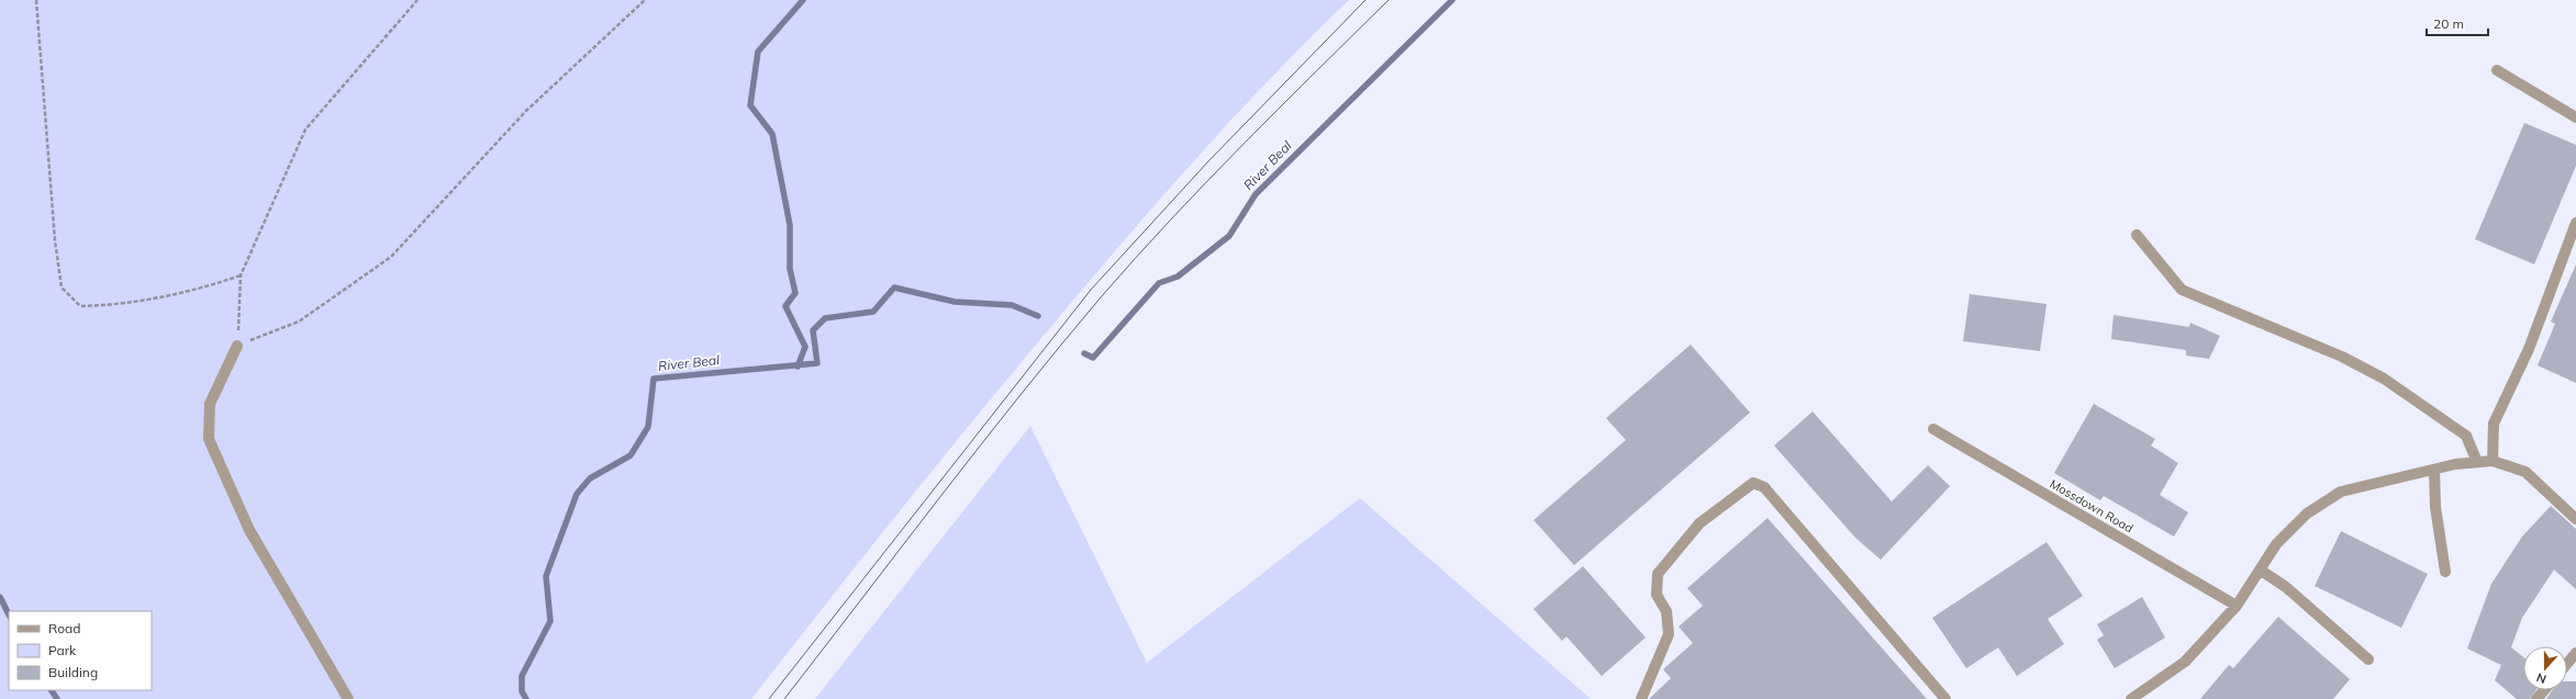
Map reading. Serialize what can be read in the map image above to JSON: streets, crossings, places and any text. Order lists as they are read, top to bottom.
{
  "streets": {
    "street": ["Mossdown Road"]
  },
  "water": ["River Beal"],
  "legend": ["Road", "Park", "Building"],
  "scale_bar": "20 m",
  "north": "bottom"
}
